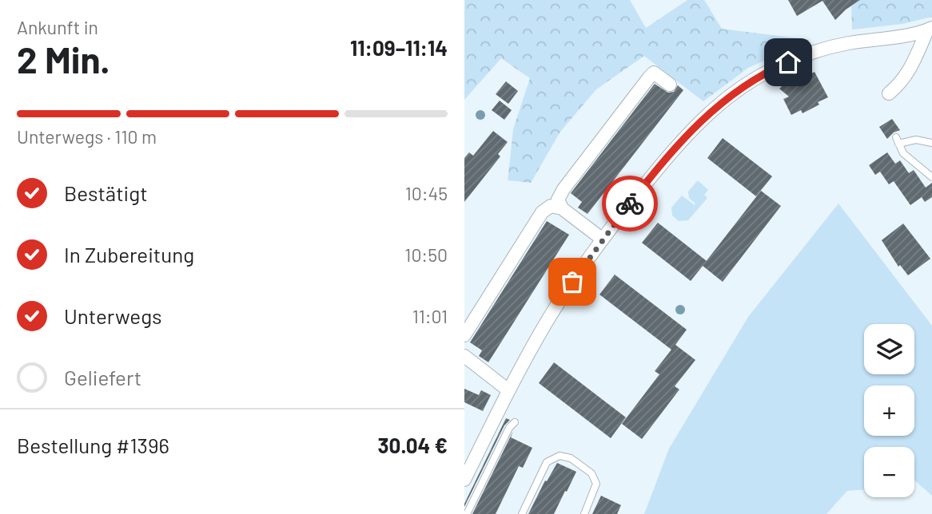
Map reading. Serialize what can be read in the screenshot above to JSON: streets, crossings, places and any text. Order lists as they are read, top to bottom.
{
  "page": {
    "heading": ["2 Min.", "Ankunft in", "11:09–11:14"],
    "panel": ["Bestellung #1396", "30.04 €"],
    "bar": "Unterwegs · 110 m",
    "list": [
      ["Bestätigt", "10:45"],
      ["In Zubereitung", "10:50"],
      ["Unterwegs", "11:01"],
      "Geliefert"
    ],
    "map_buttons": ["+", "−"]
  }
}
